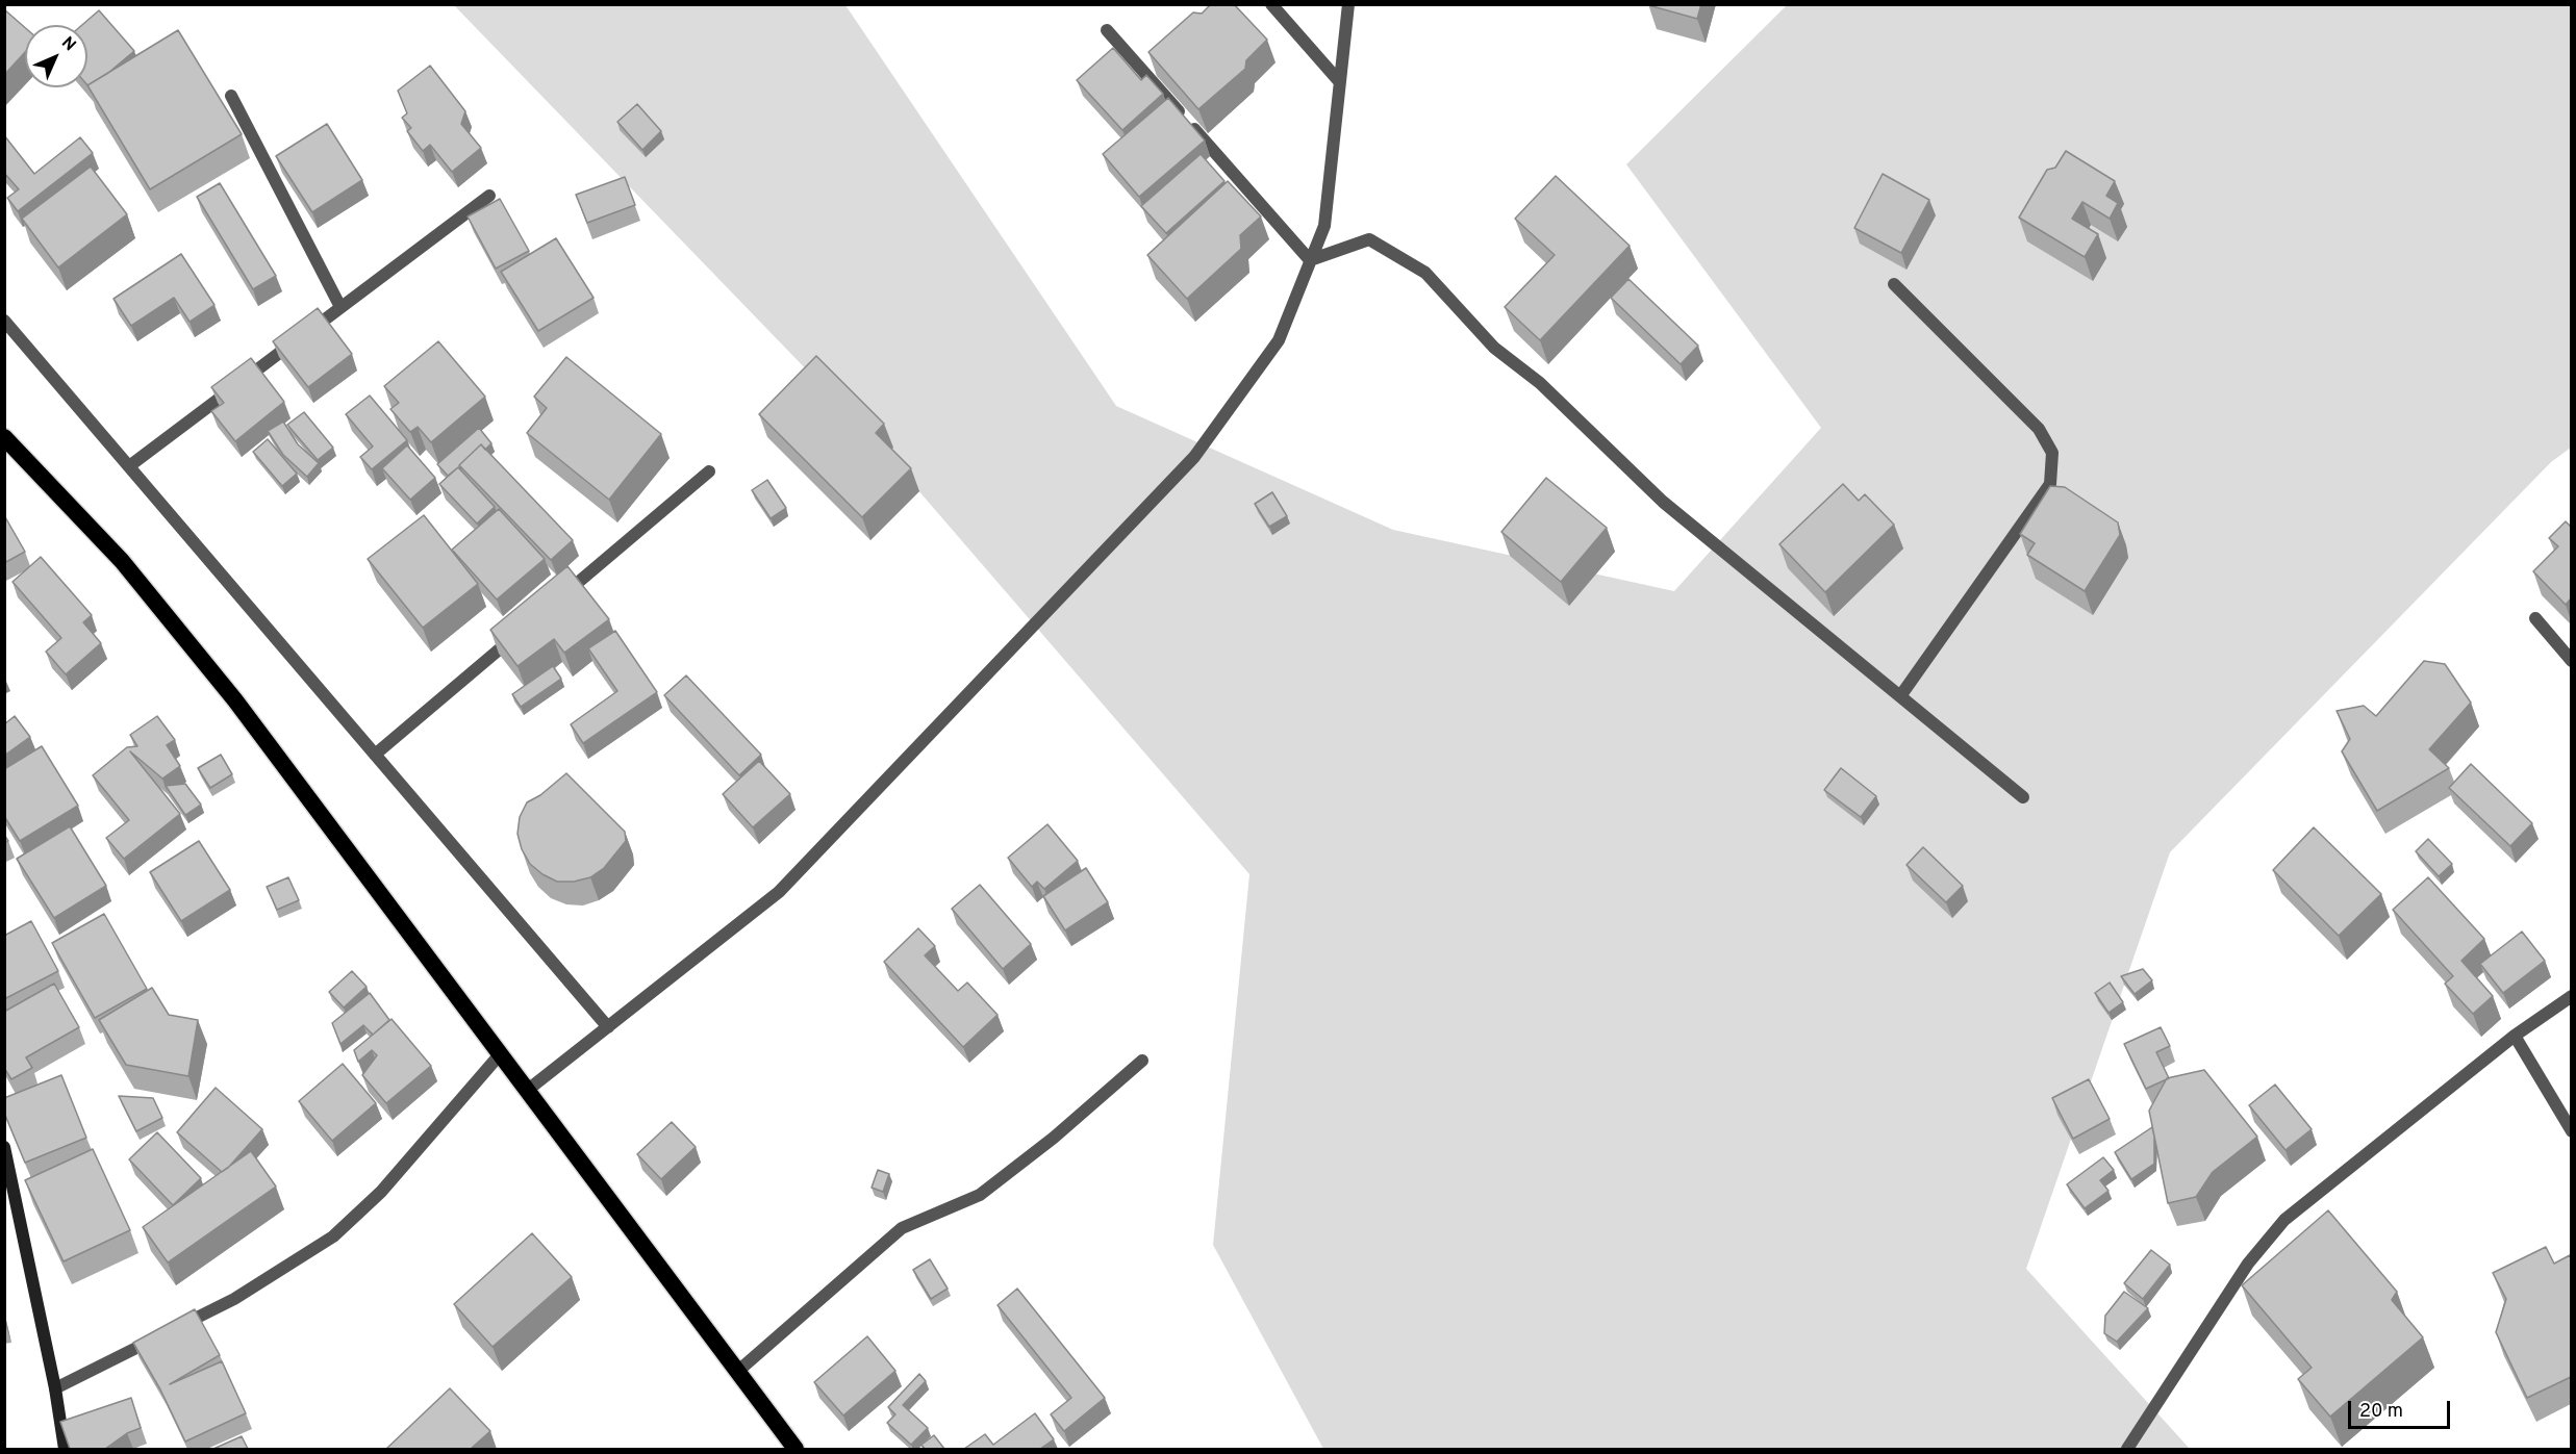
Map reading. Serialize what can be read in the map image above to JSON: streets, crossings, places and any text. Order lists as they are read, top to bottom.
{
  "scale_bar": "20 m",
  "north": "top right"
}
